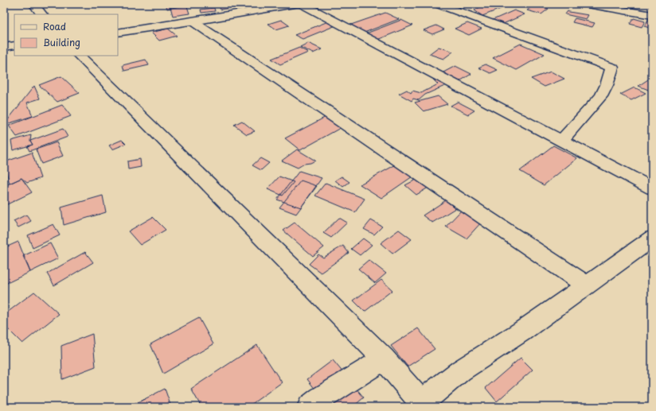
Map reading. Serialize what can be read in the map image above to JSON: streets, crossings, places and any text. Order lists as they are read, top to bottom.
{
  "legend": ["Road", "Building"]
}
